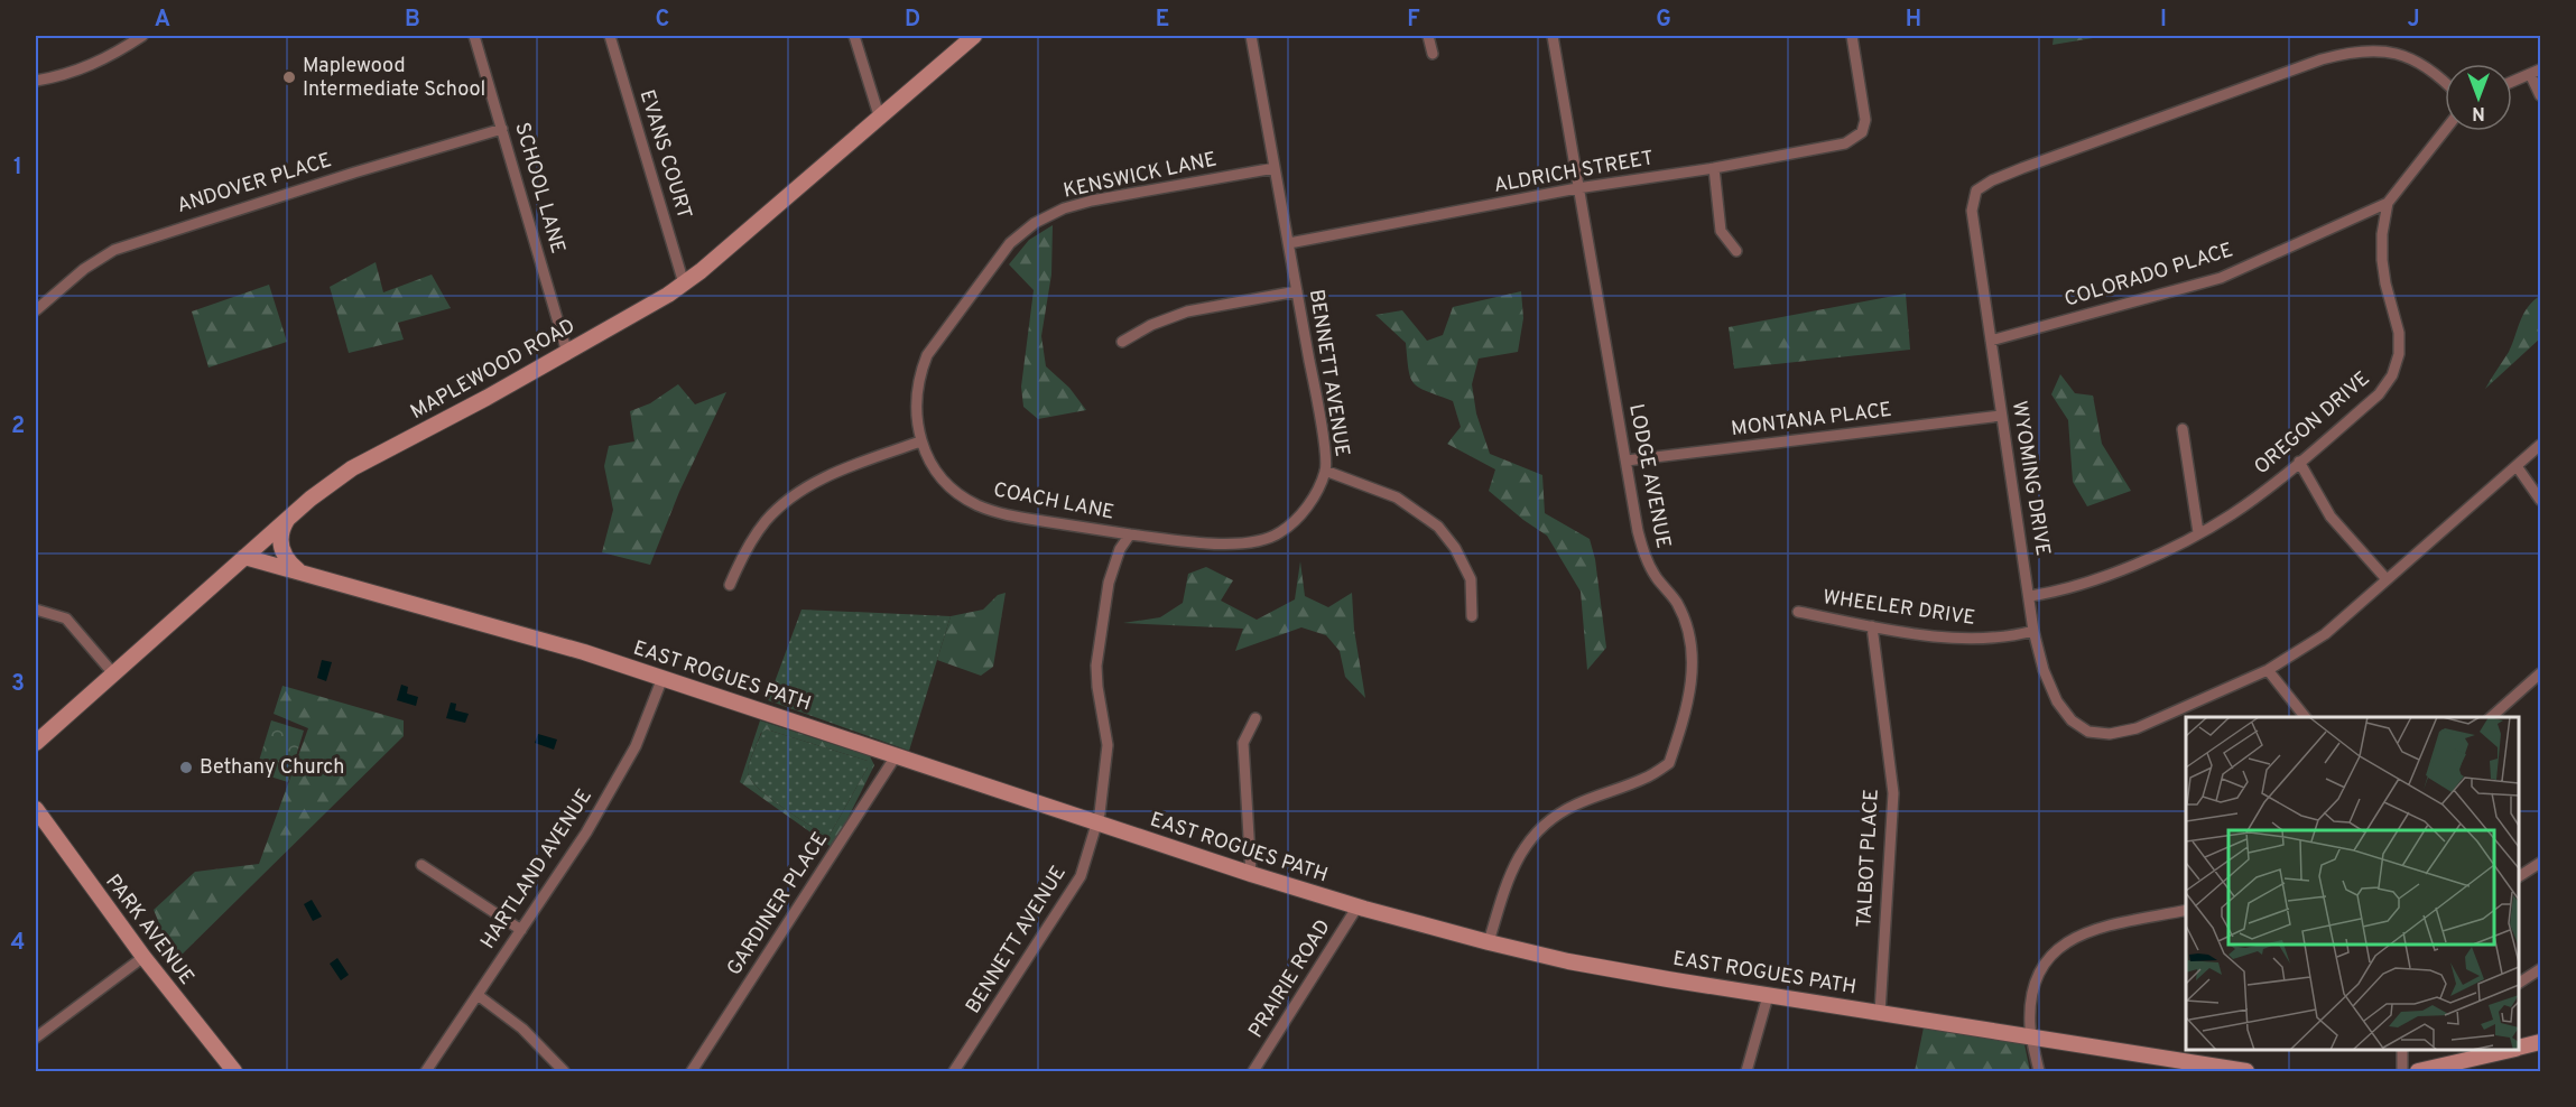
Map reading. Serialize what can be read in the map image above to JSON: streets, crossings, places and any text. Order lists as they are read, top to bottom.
{
  "streets": {
    "street": [
      "EVANS COURT",
      "ALDRICH STREET",
      "KENSWICK LANE",
      "ANDOVER PLACE",
      "SCHOOL LANE",
      "COLORADO PLACE",
      "MAPLEWOOD ROAD",
      "BENNETT AVENUE",
      "MONTANA PLACE",
      "OREGON DRIVE",
      "LODGE AVENUE",
      "WYOMING DRIVE",
      "COACH LANE",
      "WHEELER DRIVE",
      "EAST ROGUES PATH",
      "TALBOT PLACE",
      "HARTLAND AVENUE",
      "GARDINER PLACE",
      "PARK AVENUE",
      "PRAIRIE ROAD"
    ]
  },
  "crossings": [
    ["EVANS COURT", "MAPLEWOOD ROAD"],
    ["ALDRICH STREET", "BENNETT AVENUE"],
    ["ALDRICH STREET", "LODGE AVENUE"],
    ["KENSWICK LANE", "BENNETT AVENUE"],
    ["KENSWICK LANE", "COACH LANE"],
    ["ANDOVER PLACE", "SCHOOL LANE"],
    ["SCHOOL LANE", "MAPLEWOOD ROAD"],
    ["COLORADO PLACE", "OREGON DRIVE"],
    ["COLORADO PLACE", "WYOMING DRIVE"],
    ["MAPLEWOOD ROAD", "EAST ROGUES PATH"],
    ["BENNETT AVENUE", "COACH LANE"],
    ["BENNETT AVENUE", "EAST ROGUES PATH"],
    ["MONTANA PLACE", "LODGE AVENUE"],
    ["MONTANA PLACE", "WYOMING DRIVE"],
    ["OREGON DRIVE", "WYOMING DRIVE"],
    ["LODGE AVENUE", "EAST ROGUES PATH"],
    ["WYOMING DRIVE", "WHEELER DRIVE"],
    ["WHEELER DRIVE", "TALBOT PLACE"],
    ["EAST ROGUES PATH", "TALBOT PLACE"],
    ["EAST ROGUES PATH", "HARTLAND AVENUE"],
    ["EAST ROGUES PATH", "GARDINER PLACE"],
    ["EAST ROGUES PATH", "PRAIRIE ROAD"]
  ],
  "places": ["Maplewood Intermediate School", "Bethany Church"],
  "north": "bottom",
  "grid": {
    "columns": [
      "A",
      "B",
      "C",
      "D",
      "E",
      "F",
      "G",
      "H",
      "I",
      "J"
    ],
    "rows": [
      "1",
      "2",
      "3",
      "4"
    ]
  }
}
